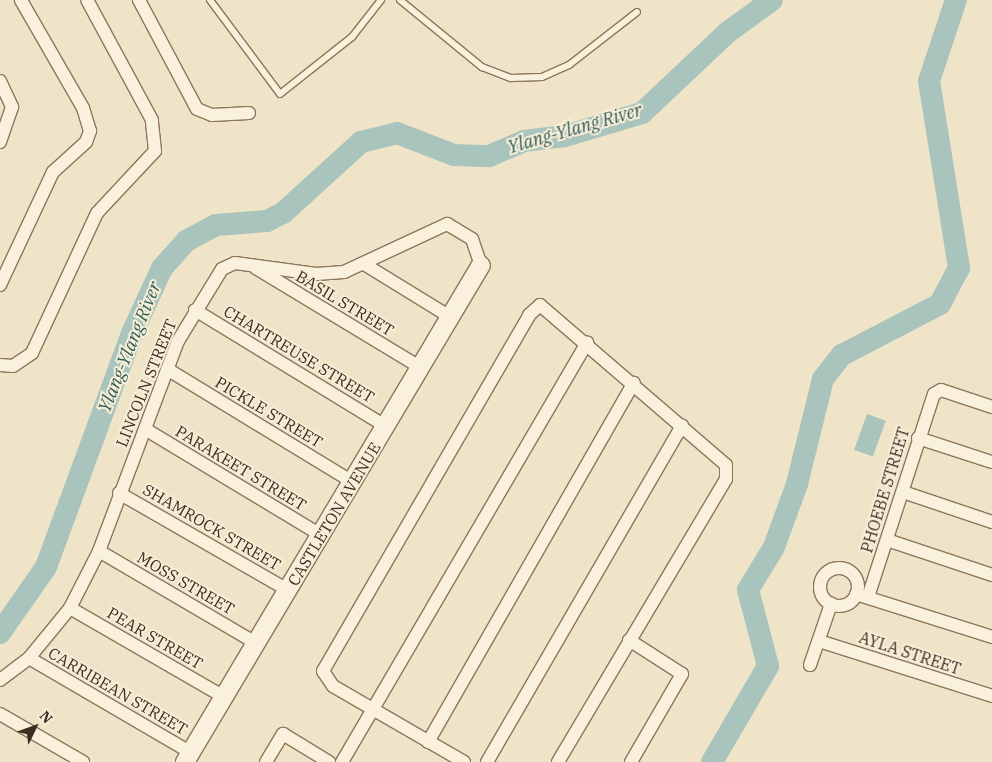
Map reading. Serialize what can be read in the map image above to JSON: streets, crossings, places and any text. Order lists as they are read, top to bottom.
{
  "streets": {
    "street": [
      "BASIL STREET",
      "CHARTREUSE STREET",
      "LINCOLN STREET",
      "PICKLE STREET",
      "PARAKEET STREET",
      "PHOEBE STREET",
      "CASTLETON AVENUE",
      "SHAMROCK STREET",
      "MOSS STREET",
      "PEAR STREET",
      "AYLA STREET",
      "CARRIBEAN STREET"
    ]
  },
  "crossings": [
    ["BASIL STREET", "LINCOLN STREET"],
    ["BASIL STREET", "CASTLETON AVENUE"],
    ["CHARTREUSE STREET", "LINCOLN STREET"],
    ["CHARTREUSE STREET", "CASTLETON AVENUE"],
    ["LINCOLN STREET", "PICKLE STREET"],
    ["LINCOLN STREET", "PARAKEET STREET"],
    ["LINCOLN STREET", "CASTLETON AVENUE"],
    ["LINCOLN STREET", "SHAMROCK STREET"],
    ["LINCOLN STREET", "MOSS STREET"],
    ["LINCOLN STREET", "PEAR STREET"],
    ["LINCOLN STREET", "CARRIBEAN STREET"],
    ["PICKLE STREET", "CASTLETON AVENUE"],
    ["PARAKEET STREET", "CASTLETON AVENUE"],
    ["CASTLETON AVENUE", "SHAMROCK STREET"],
    ["CASTLETON AVENUE", "MOSS STREET"],
    ["CASTLETON AVENUE", "PEAR STREET"],
    ["CASTLETON AVENUE", "CARRIBEAN STREET"]
  ],
  "water": ["Ylang-Ylang River"],
  "north": "top right"
}
